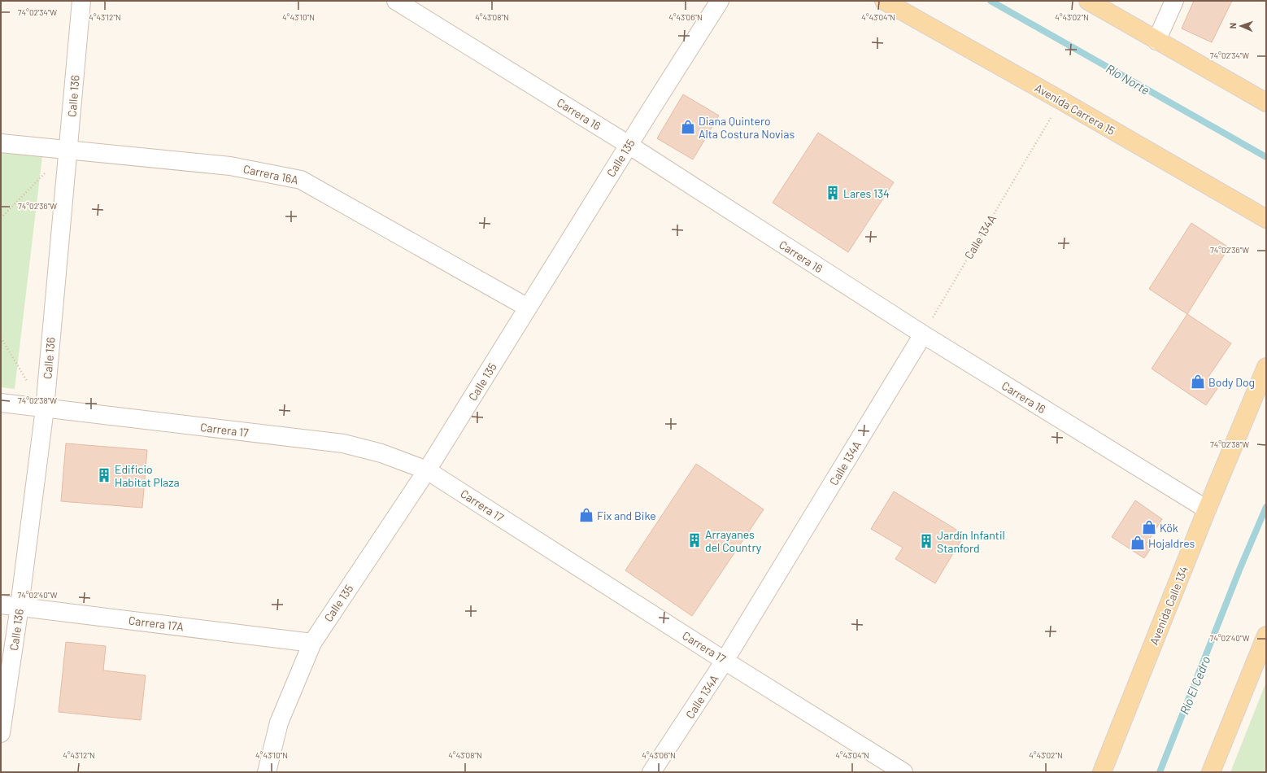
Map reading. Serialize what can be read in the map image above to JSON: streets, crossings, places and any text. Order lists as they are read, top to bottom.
{
  "streets": {
    "main road": ["Avenida Carrera 15", "Avenida Calle 134"],
    "street": [
      "Calle 136",
      "Carrera 16",
      "Calle 135",
      "Carrera 16A",
      "Calle 134A",
      "Carrera 17",
      "Carrera 17A"
    ]
  },
  "crossings": [
    ["Calle 136", "Carrera 16A"],
    ["Calle 136", "Carrera 17"],
    ["Calle 136", "Carrera 17A"],
    ["Avenida Carrera 15", "Calle 134A"],
    ["Carrera 16", "Calle 135"],
    ["Carrera 16", "Calle 134A"],
    ["Carrera 16", "Avenida Calle 134"],
    ["Calle 135", "Carrera 16A"],
    ["Calle 135", "Carrera 17"],
    ["Calle 135", "Carrera 17A"],
    ["Calle 134A", "Carrera 17"]
  ],
  "water": ["Río Norte", "Río El Cedro"],
  "places": {
    "shop": [
      "Diana Quintero Alta Costura Novias",
      "Body Dog",
      "Fix and Bike",
      "Kök",
      "Hojaldres"
    ],
    "building": [
      "Lares 134",
      "Edificio Habitat Plaza",
      "Arrayanes del Country",
      "Jardín Infantil Stanford"
    ]
  },
  "north": "left",
  "coordinates": [
    "74°02'34\"W",
    "4°43'12\"N",
    "4°43'10\"N",
    "4°43'08\"N",
    "4°43'06\"N",
    "4°43'04\"N",
    "4°43'02\"N",
    "74°02'36\"W",
    "74°02'38\"W",
    "74°02'40\"W"
  ]
}
